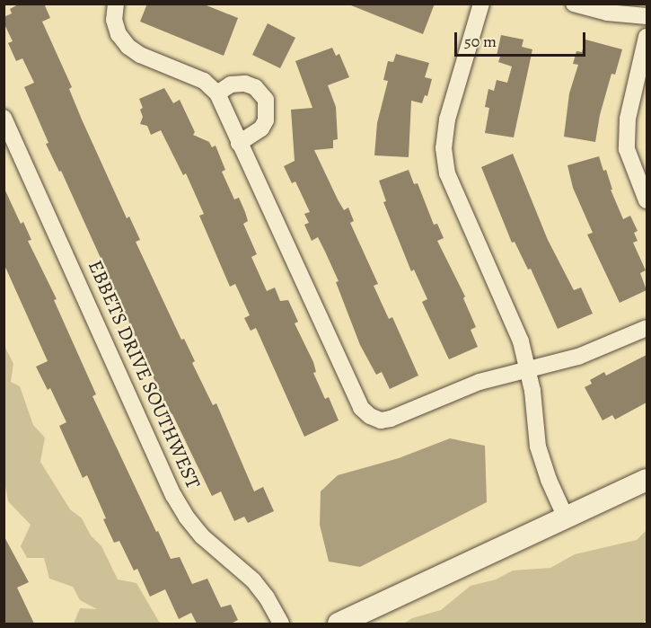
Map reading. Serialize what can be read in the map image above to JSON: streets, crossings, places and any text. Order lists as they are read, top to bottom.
{
  "streets": {
    "street": ["EBBETS DRIVE SOUTHWEST"]
  },
  "scale_bar": "50 m"
}
